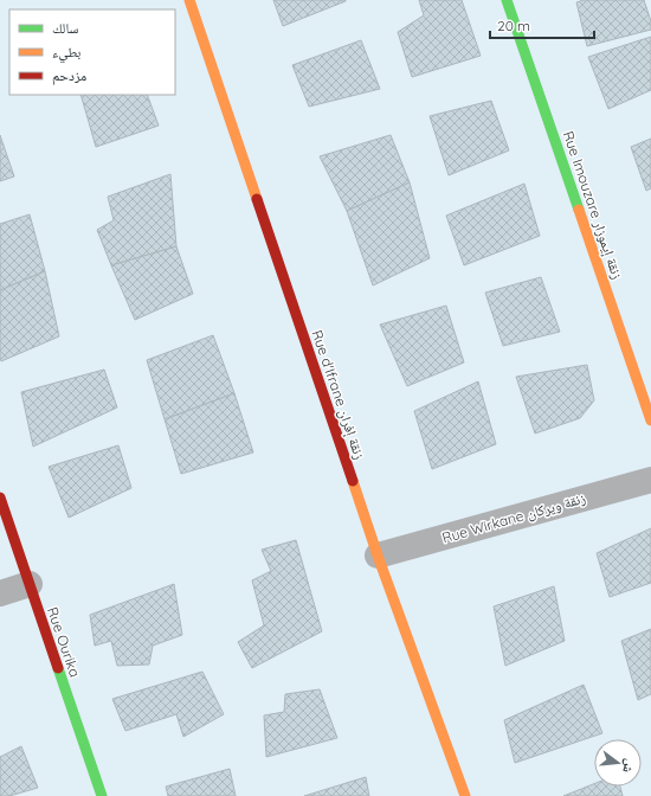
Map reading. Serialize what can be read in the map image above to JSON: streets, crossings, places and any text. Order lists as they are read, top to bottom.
{
  "streets": {
    "street": [
      "Rue Imouzare زنقة إيموزار",
      "Rue d'Ifrane زنقة إفران",
      "Rue Wirkane زنقة ويركان",
      "Rue Ourika"
    ]
  },
  "crossings": [
    ["Rue d'Ifrane زنقة إفران", "Rue Wirkane زنقة ويركان"]
  ],
  "legend": ["سالك", "بطيء", "مزدحم"],
  "scale_bar": "20 m",
  "north": "right"
}
